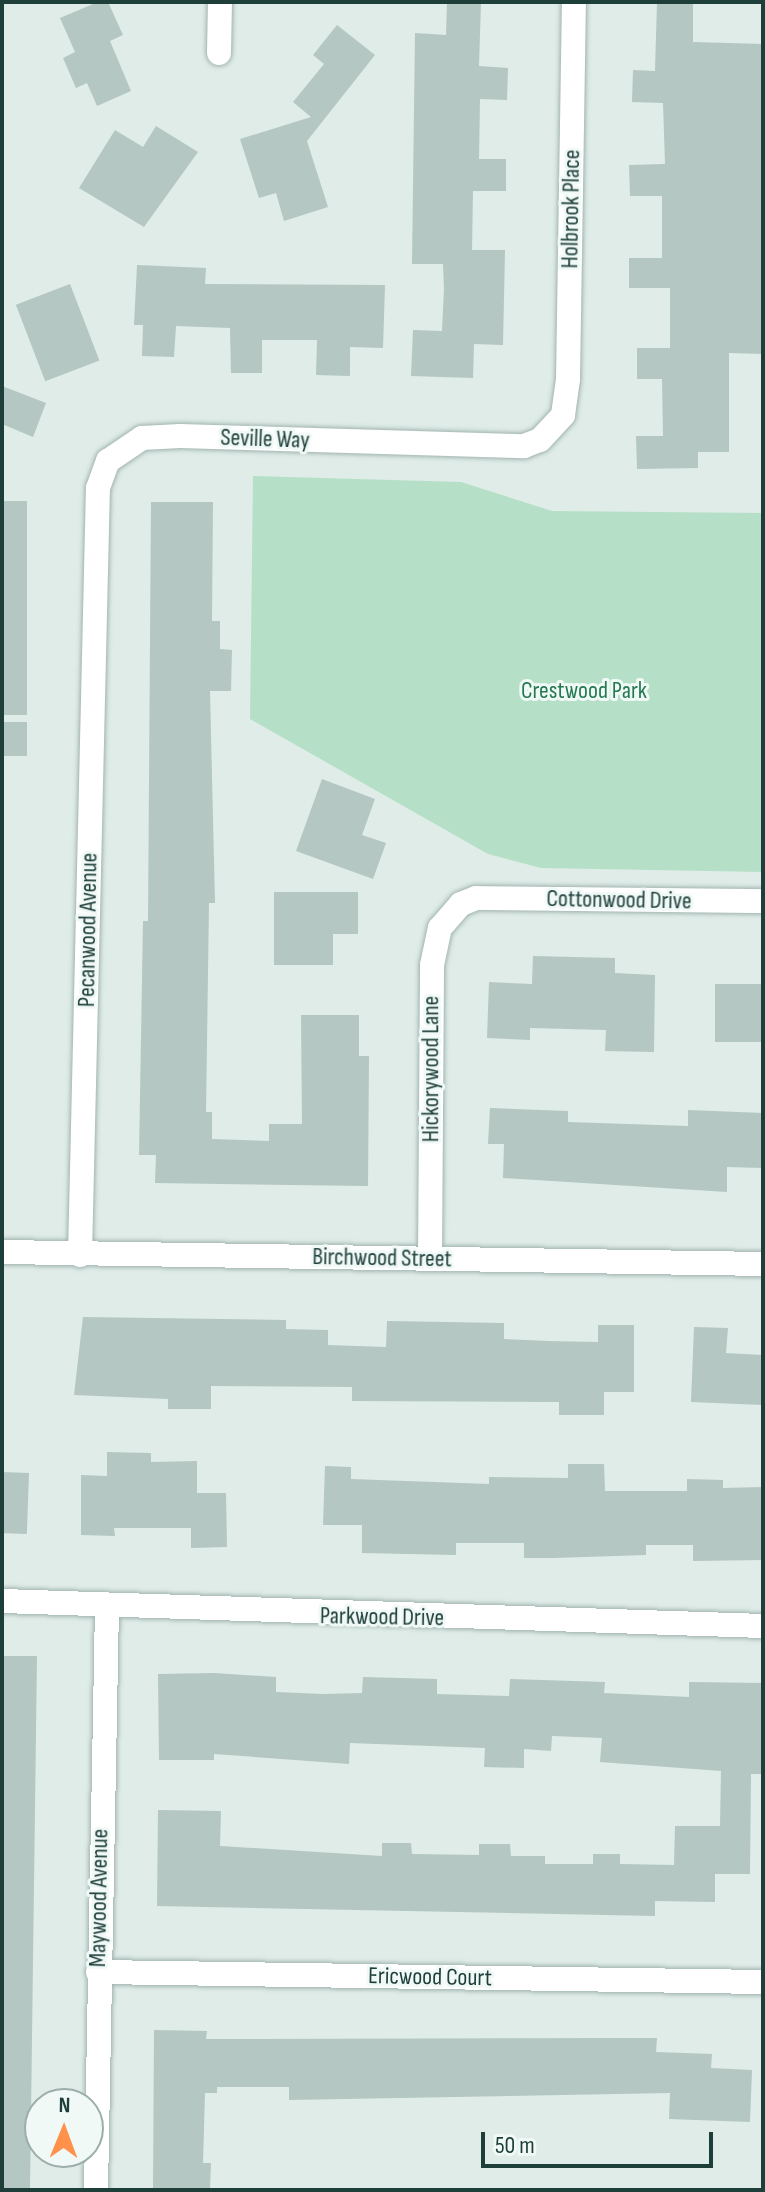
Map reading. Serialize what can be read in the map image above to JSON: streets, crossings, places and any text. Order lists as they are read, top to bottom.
{
  "streets": {
    "street": [
      "Holbrook Place",
      "Seville Way",
      "Cottonwood Drive",
      "Pecanwood Avenue",
      "Hickorywood Lane",
      "Birchwood Street",
      "Parkwood Drive",
      "Maywood Avenue",
      "Ericwood Court"
    ]
  },
  "crossings": [
    ["Holbrook Place", "Seville Way"],
    ["Seville Way", "Pecanwood Avenue"],
    ["Cottonwood Drive", "Hickorywood Lane"],
    ["Pecanwood Avenue", "Birchwood Street"],
    ["Hickorywood Lane", "Birchwood Street"],
    ["Parkwood Drive", "Maywood Avenue"],
    ["Maywood Avenue", "Ericwood Court"]
  ],
  "parks": ["Crestwood Park"],
  "scale_bar": "50 m",
  "north": "top"
}
